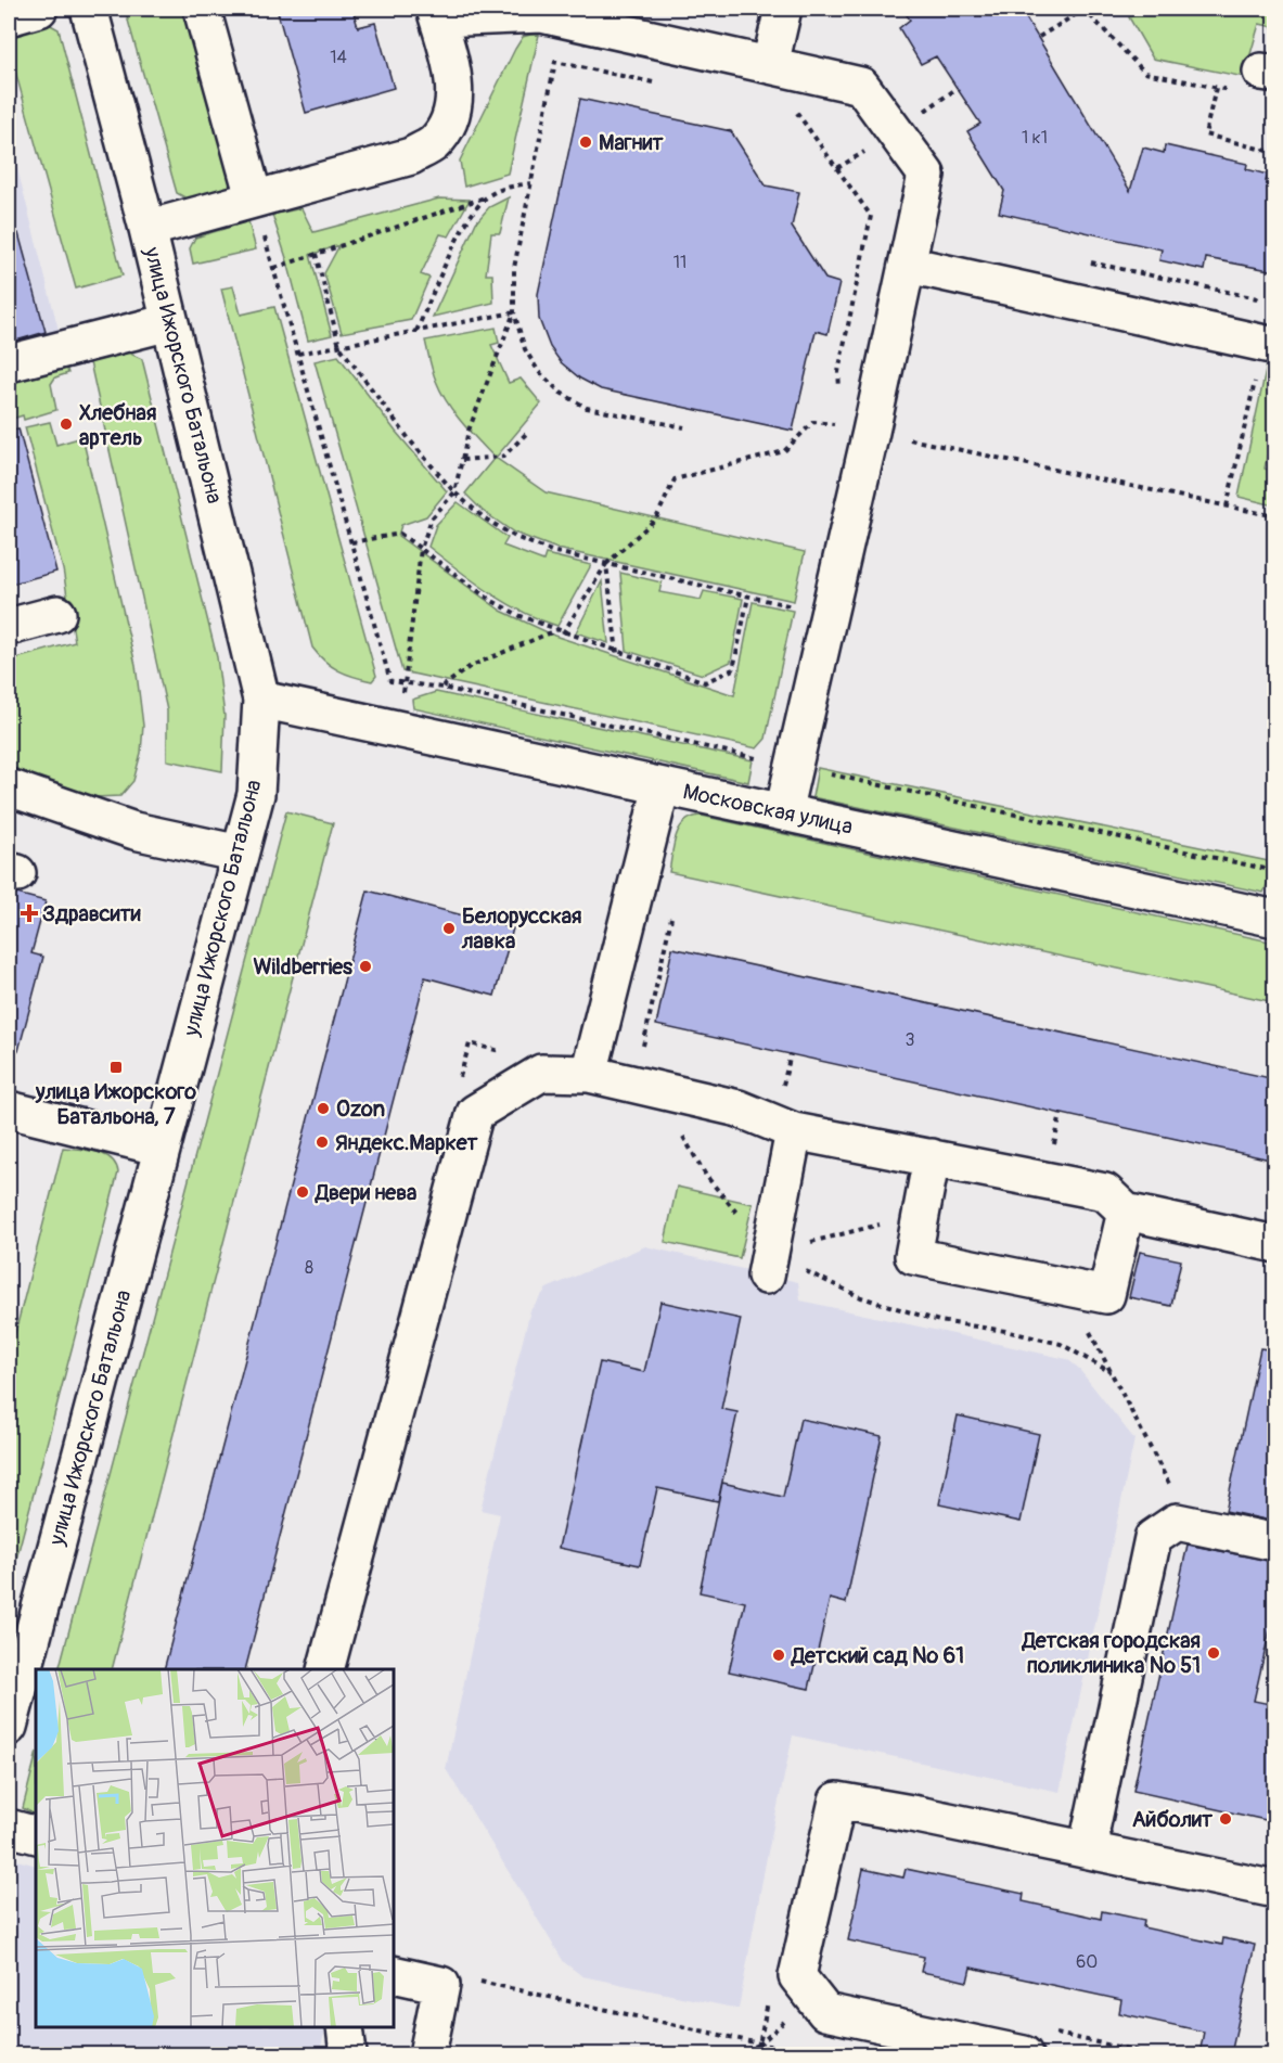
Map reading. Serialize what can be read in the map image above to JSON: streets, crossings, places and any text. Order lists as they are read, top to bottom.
{
  "streets": {
    "street": ["улица Ижорского Батальона", "Московская улица"]
  },
  "crossings": [
    ["улица Ижорского Батальона", "Московская улица"]
  ],
  "places": {
    "other": [
      "Магнит",
      "Хлебная артель",
      "Белорусская лавка",
      "Wildberries",
      "Ozon",
      "Яндекс.Маркет",
      "Двери нева",
      "Детская городская поликлиника № 51",
      "Детский сад № 61",
      "Айболит"
    ],
    "health": ["Здравсити"],
    "transit": ["улица Ижорского Батальона, 7"]
  },
  "house_numbers": [
    "14",
    "1 к1",
    "11",
    "3",
    "8",
    "60"
  ]
}
